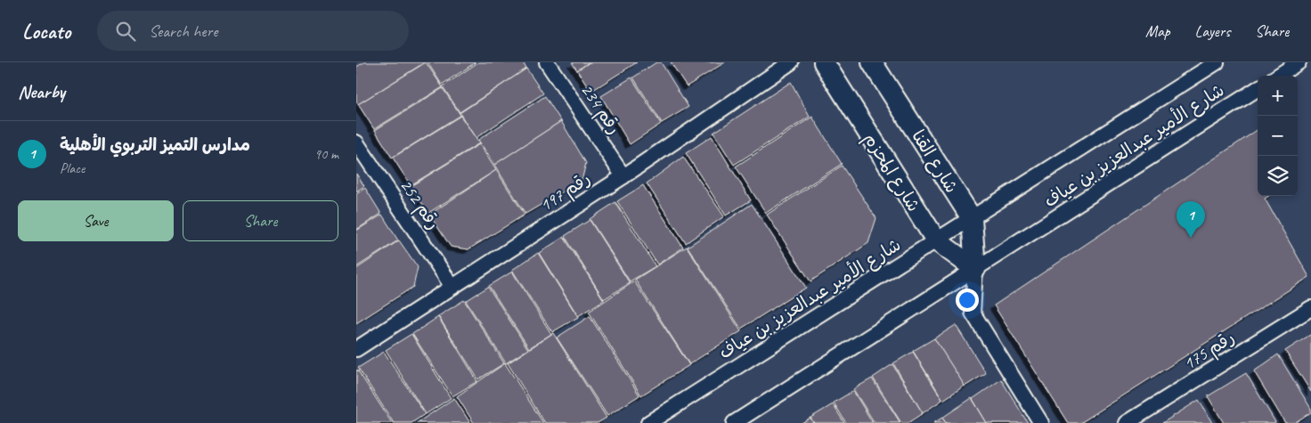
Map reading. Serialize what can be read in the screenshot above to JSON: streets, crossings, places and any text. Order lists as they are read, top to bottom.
{
  "streets": {
    "street": [
      "رقم 234",
      "شارع الأمير عبدالعزيز بن عياف",
      "شارع القنا",
      "شارع المحزم",
      "رقم 197",
      "رقم 252",
      "رقم 175"
    ]
  },
  "crossings": [
    ["رقم 234", "رقم 197"],
    ["شارع الأمير عبدالعزيز بن عياف", "شارع القنا"],
    ["شارع الأمير عبدالعزيز بن عياف", "شارع المحزم"],
    ["شارع القنا", "شارع المحزم"],
    ["رقم 197", "رقم 252"]
  ],
  "page": {
    "header": "Locato",
    "search": "Search here",
    "nav": ["Map", "Layers", "Share"],
    "heading": "Nearby",
    "map_buttons": ["+", "−"],
    "list": [
      {
        "mark": "1",
        "name": "مدارس التميز التربوي الأهلية",
        "note": "Place",
        "value": "90 m"
      }
    ],
    "buttons": ["Save", "Share"],
    "pins": "1"
  }
}
